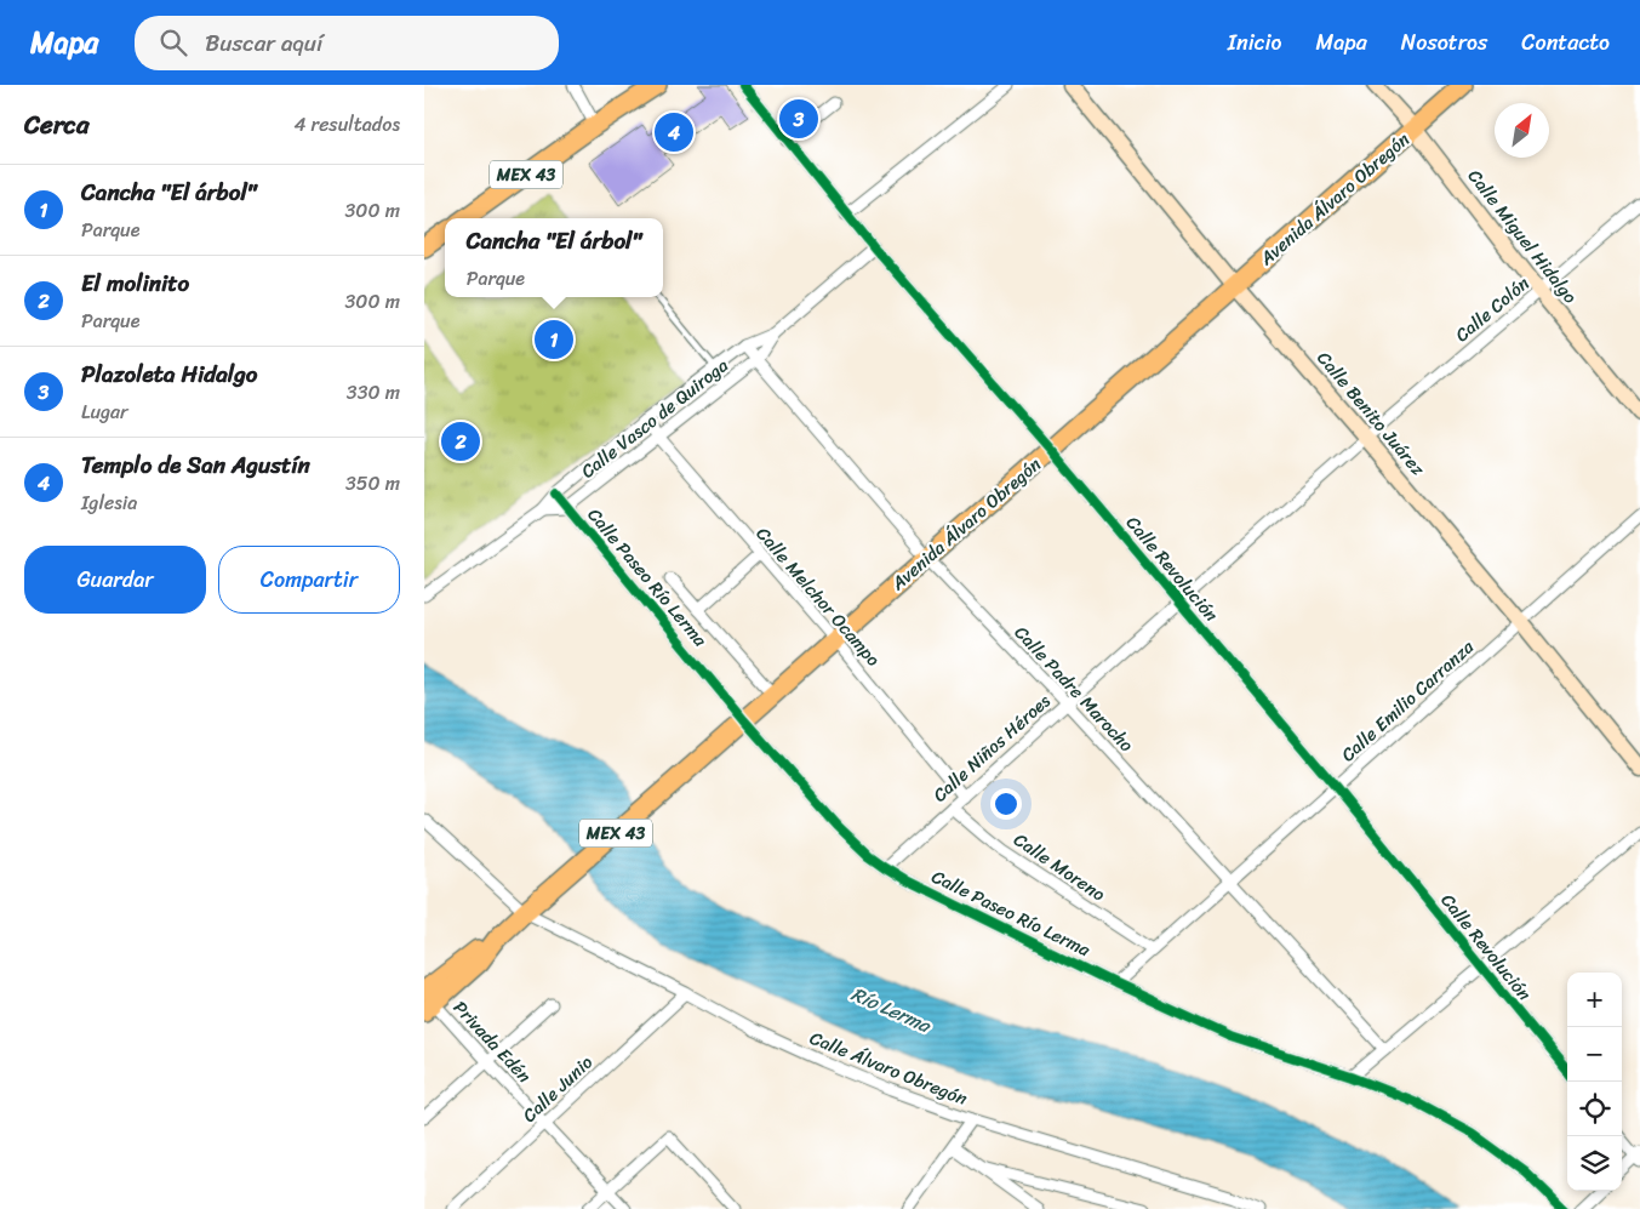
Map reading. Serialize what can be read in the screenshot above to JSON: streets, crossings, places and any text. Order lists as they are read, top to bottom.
{
  "streets": {
    "main road": ["MEX 43", "Avenida Álvaro Obregón"],
    "street": [
      "Calle Miguel Hidalgo",
      "Calle Colón",
      "Calle Benito Juárez",
      "Calle Vasco de Quiroga",
      "Calle Revolución",
      "Calle Paseo Río Lerma",
      "Calle Melchor Ocampo",
      "Calle Padre Marocho",
      "Calle Emilio Carranza",
      "Calle Niños Héroes",
      "Calle Moreno",
      "Privada Edén",
      "Calle Álvaro Obregón",
      "Calle Junio"
    ]
  },
  "crossings": [
    ["Avenida Álvaro Obregón", "Calle Miguel Hidalgo"],
    ["Avenida Álvaro Obregón", "Calle Benito Juárez"],
    ["Avenida Álvaro Obregón", "Calle Revolución"],
    ["Avenida Álvaro Obregón", "Calle Paseo Río Lerma"],
    ["Avenida Álvaro Obregón", "Calle Melchor Ocampo"],
    ["Avenida Álvaro Obregón", "Calle Padre Marocho"],
    ["Avenida Álvaro Obregón", "Privada Edén"],
    ["Avenida Álvaro Obregón", "Calle Álvaro Obregón"],
    ["Calle Miguel Hidalgo", "Calle Colón"],
    ["Calle Colón", "Calle Benito Juárez"],
    ["Calle Colón", "Calle Niños Héroes"],
    ["Calle Benito Juárez", "Calle Emilio Carranza"],
    ["Calle Benito Juárez", "Calle Niños Héroes"],
    ["Calle Vasco de Quiroga", "Calle Revolución"],
    ["Calle Vasco de Quiroga", "Calle Paseo Río Lerma"],
    ["Calle Vasco de Quiroga", "Calle Melchor Ocampo"],
    ["Calle Vasco de Quiroga", "Calle Padre Marocho"],
    ["Calle Revolución", "Calle Emilio Carranza"],
    ["Calle Revolución", "Calle Niños Héroes"],
    ["Calle Paseo Río Lerma", "Calle Emilio Carranza"],
    ["Calle Paseo Río Lerma", "Calle Niños Héroes"],
    ["Calle Melchor Ocampo", "Calle Niños Héroes"],
    ["Calle Padre Marocho", "Calle Emilio Carranza"],
    ["Calle Padre Marocho", "Calle Niños Héroes"],
    ["Calle Emilio Carranza", "Calle Moreno"],
    ["Calle Niños Héroes", "Calle Moreno"],
    ["Privada Edén", "Calle Junio"],
    ["Calle Álvaro Obregón", "Calle Junio"]
  ],
  "water": ["Río Lerma"],
  "north": "top right",
  "page": {
    "header": "Mapa",
    "search": "Buscar aquí",
    "nav": [
      "Inicio",
      "Mapa",
      "Nosotros",
      "Contacto"
    ],
    "heading": ["Cerca", "4 resultados"],
    "pins": [
      "3",
      "4",
      "1",
      "2"
    ],
    "list": [
      {
        "mark": "1",
        "name": "Cancha \"El árbol\"",
        "note": "Parque",
        "value": "300 m"
      },
      {
        "mark": "2",
        "name": "El molinito",
        "note": "Parque",
        "value": "300 m"
      },
      {
        "mark": "3",
        "name": "Plazoleta Hidalgo",
        "note": "Lugar",
        "value": "330 m"
      },
      {
        "mark": "4",
        "name": "Templo de San Agustín",
        "note": "Iglesia",
        "value": "350 m"
      }
    ],
    "popup": ["Cancha \"El árbol\"", "Parque"],
    "buttons": ["Guardar", "Compartir"],
    "map_buttons": ["+", "−"]
  }
}
